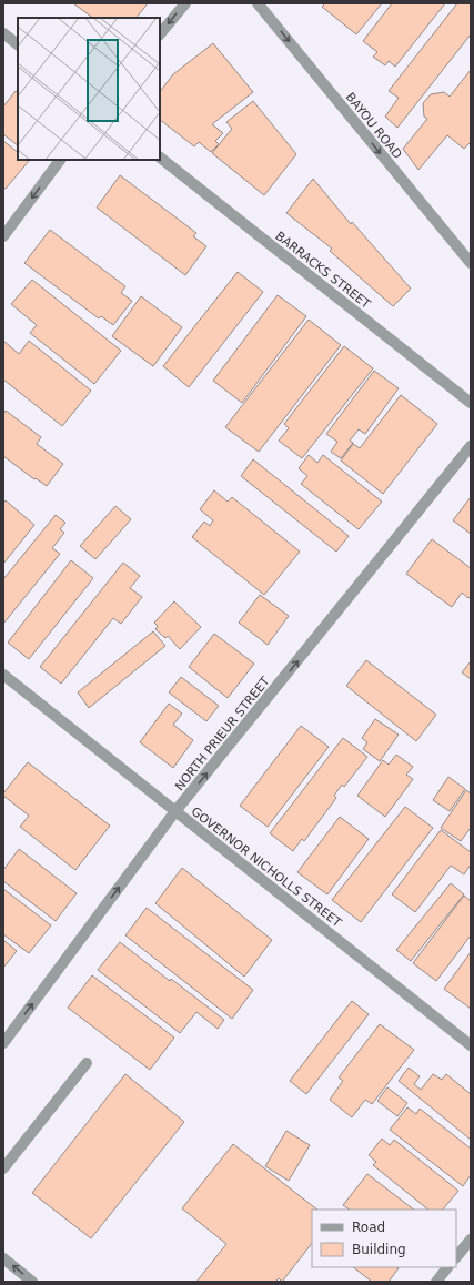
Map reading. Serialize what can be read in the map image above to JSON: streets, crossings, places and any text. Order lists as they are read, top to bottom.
{
  "streets": {
    "street": [
      "BAYOU ROAD",
      "BARRACKS STREET",
      "NORTH PRIEUR STREET",
      "GOVERNOR NICHOLLS STREET"
    ]
  },
  "crossings": [
    ["NORTH PRIEUR STREET", "GOVERNOR NICHOLLS STREET"]
  ],
  "one_way": ["BAYOU ROAD", "NORTH PRIEUR STREET"],
  "legend": ["Road", "Building"]
}
